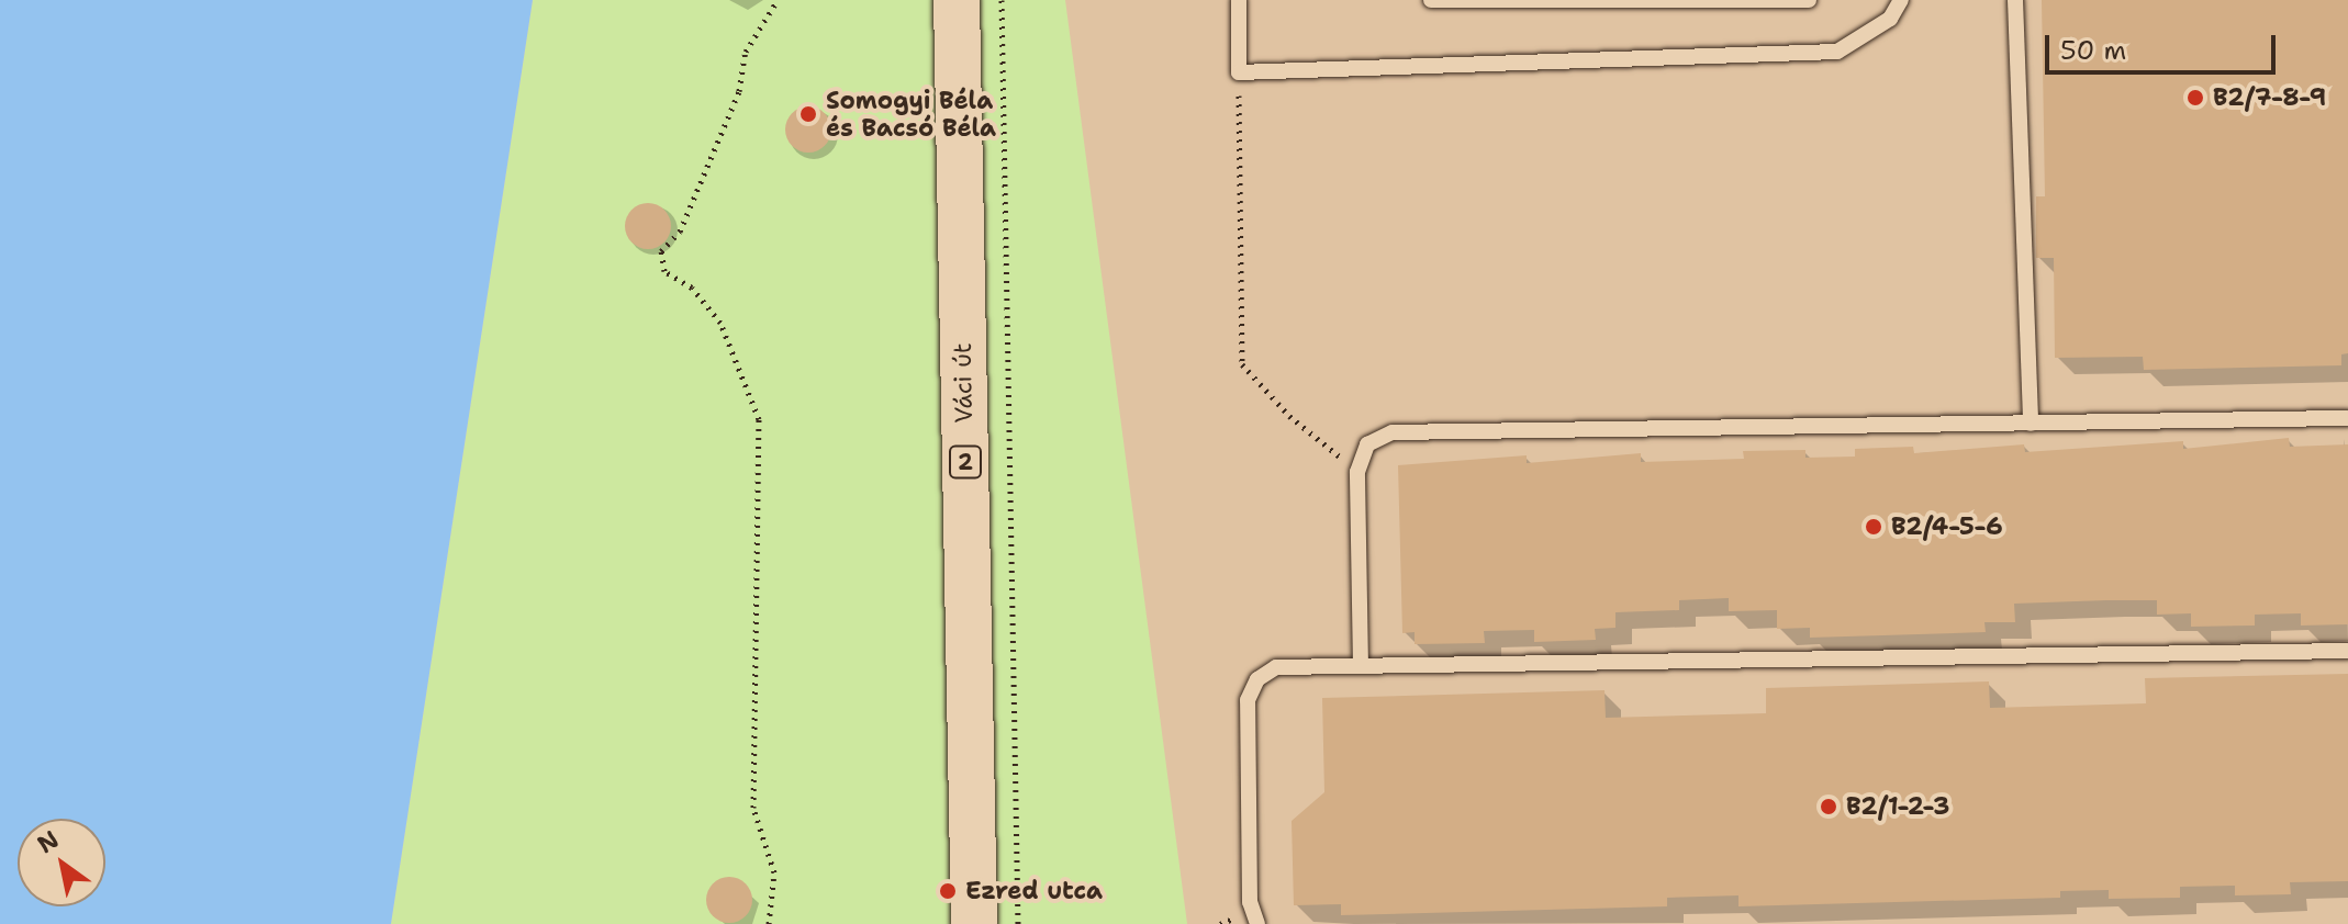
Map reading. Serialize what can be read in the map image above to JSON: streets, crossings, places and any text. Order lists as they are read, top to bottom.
{
  "streets": {
    "main road": ["Váci út", "2"]
  },
  "places": [
    "B2/7-8-9",
    "Somogyi Béla és Bacsó Béla",
    "B2/4-5-6",
    "B2/1-2-3",
    "Ezred utca"
  ],
  "scale_bar": "50 m",
  "north": "top left"
}
